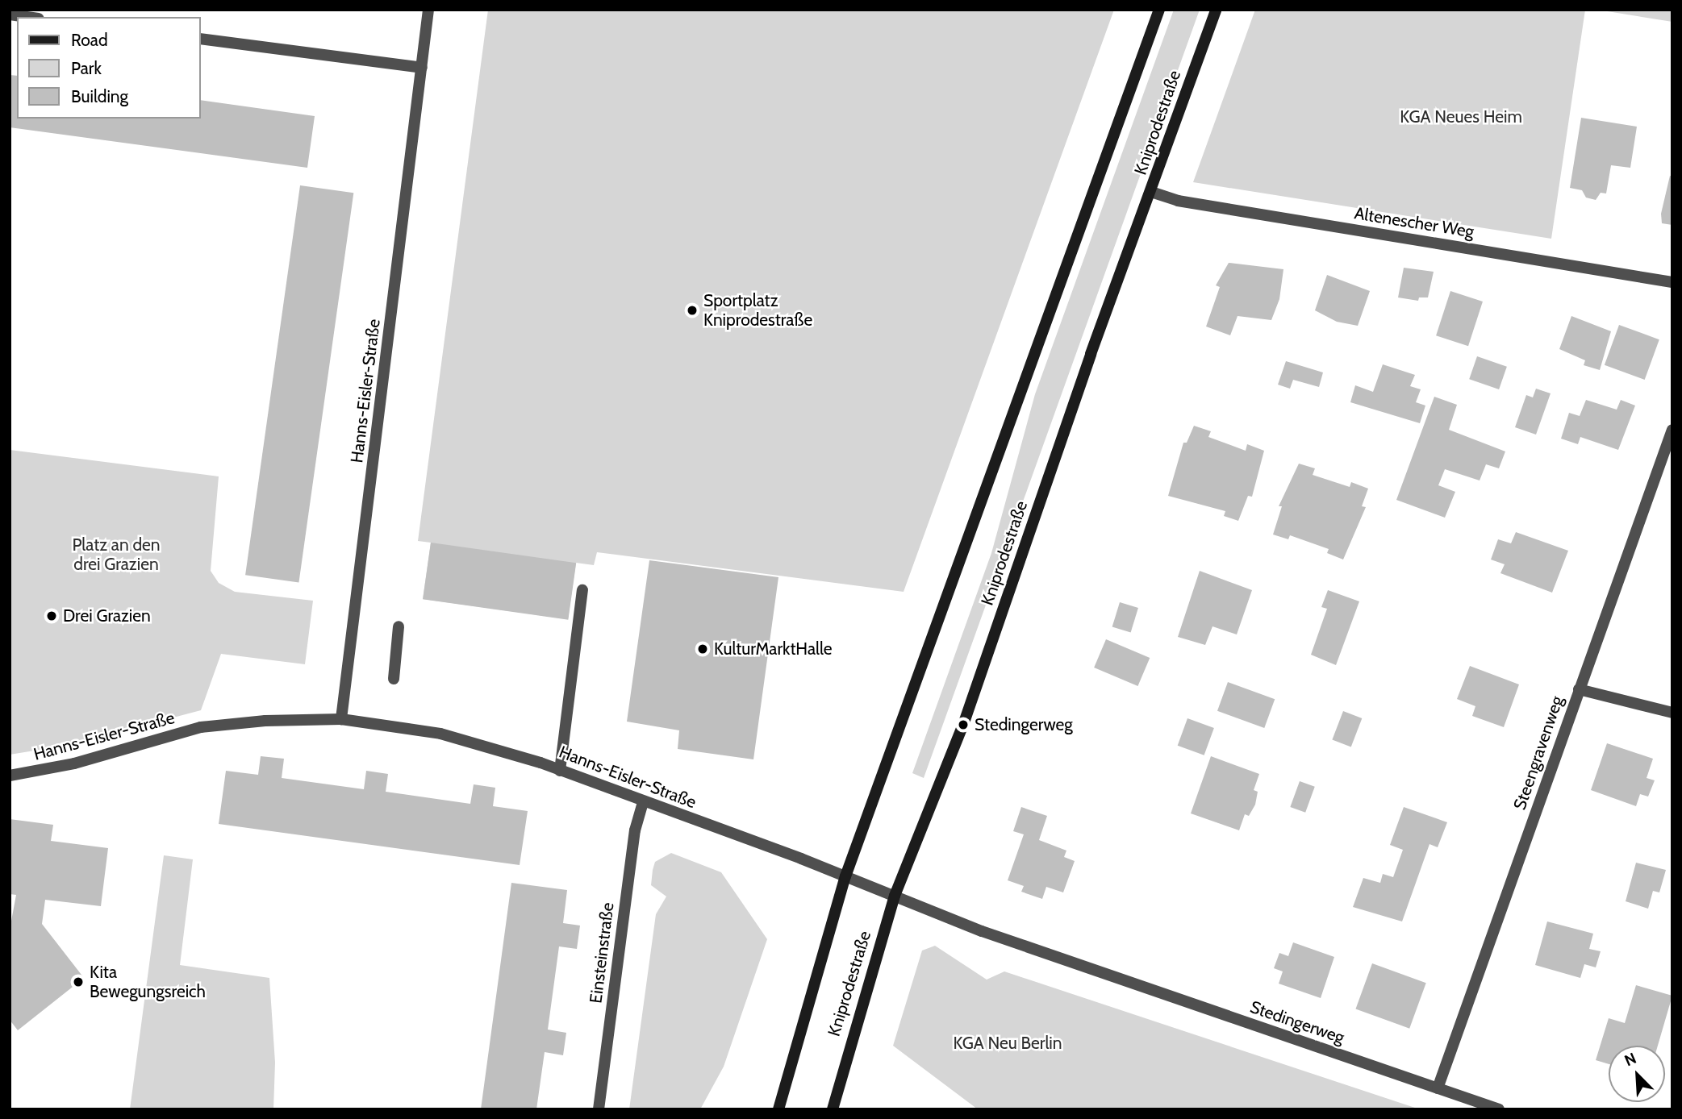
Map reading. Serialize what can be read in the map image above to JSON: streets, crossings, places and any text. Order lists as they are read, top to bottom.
{
  "streets": {
    "main road": ["Kniprodestraße"],
    "street": [
      "Altenescher Weg",
      "Hanns-Eisler-Straße",
      "Steengravenweg",
      "Einsteinstraße",
      "Stedingerweg"
    ]
  },
  "crossings": [
    ["Kniprodestraße", "Altenescher Weg"],
    ["Kniprodestraße", "Hanns-Eisler-Straße"],
    ["Kniprodestraße", "Stedingerweg"],
    ["Hanns-Eisler-Straße", "Einsteinstraße"],
    ["Hanns-Eisler-Straße", "Stedingerweg"],
    ["Steengravenweg", "Stedingerweg"]
  ],
  "parks": ["KGA Neues Heim", "Platz an den drei Grazien", "KGA Neu Berlin"],
  "places": [
    "Sportplatz Kniprodestraße",
    "Drei Grazien",
    "KulturMarktHalle",
    "Stedingerweg",
    "Kita Bewegungsreich"
  ],
  "legend": ["Road", "Park", "Building"],
  "north": "top left"
}
